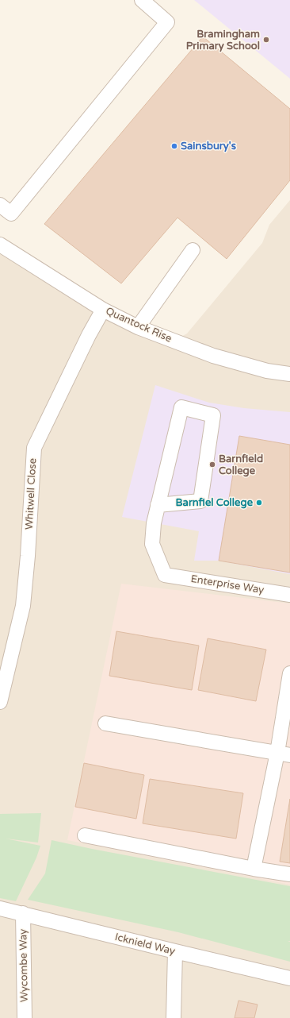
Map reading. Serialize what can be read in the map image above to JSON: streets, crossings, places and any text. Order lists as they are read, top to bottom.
{
  "streets": {
    "street": [
      "Quantock Rise",
      "Whitwell Close",
      "Enterprise Way",
      "Icknield Way",
      "Wycombe Way"
    ]
  },
  "crossings": [
    ["Quantock Rise", "Whitwell Close"],
    ["Icknield Way", "Wycombe Way"]
  ],
  "places": [
    "Bramingham Primary School",
    "Sainsbury's",
    "Barnfield College",
    "Barnfiel College"
  ]
}
